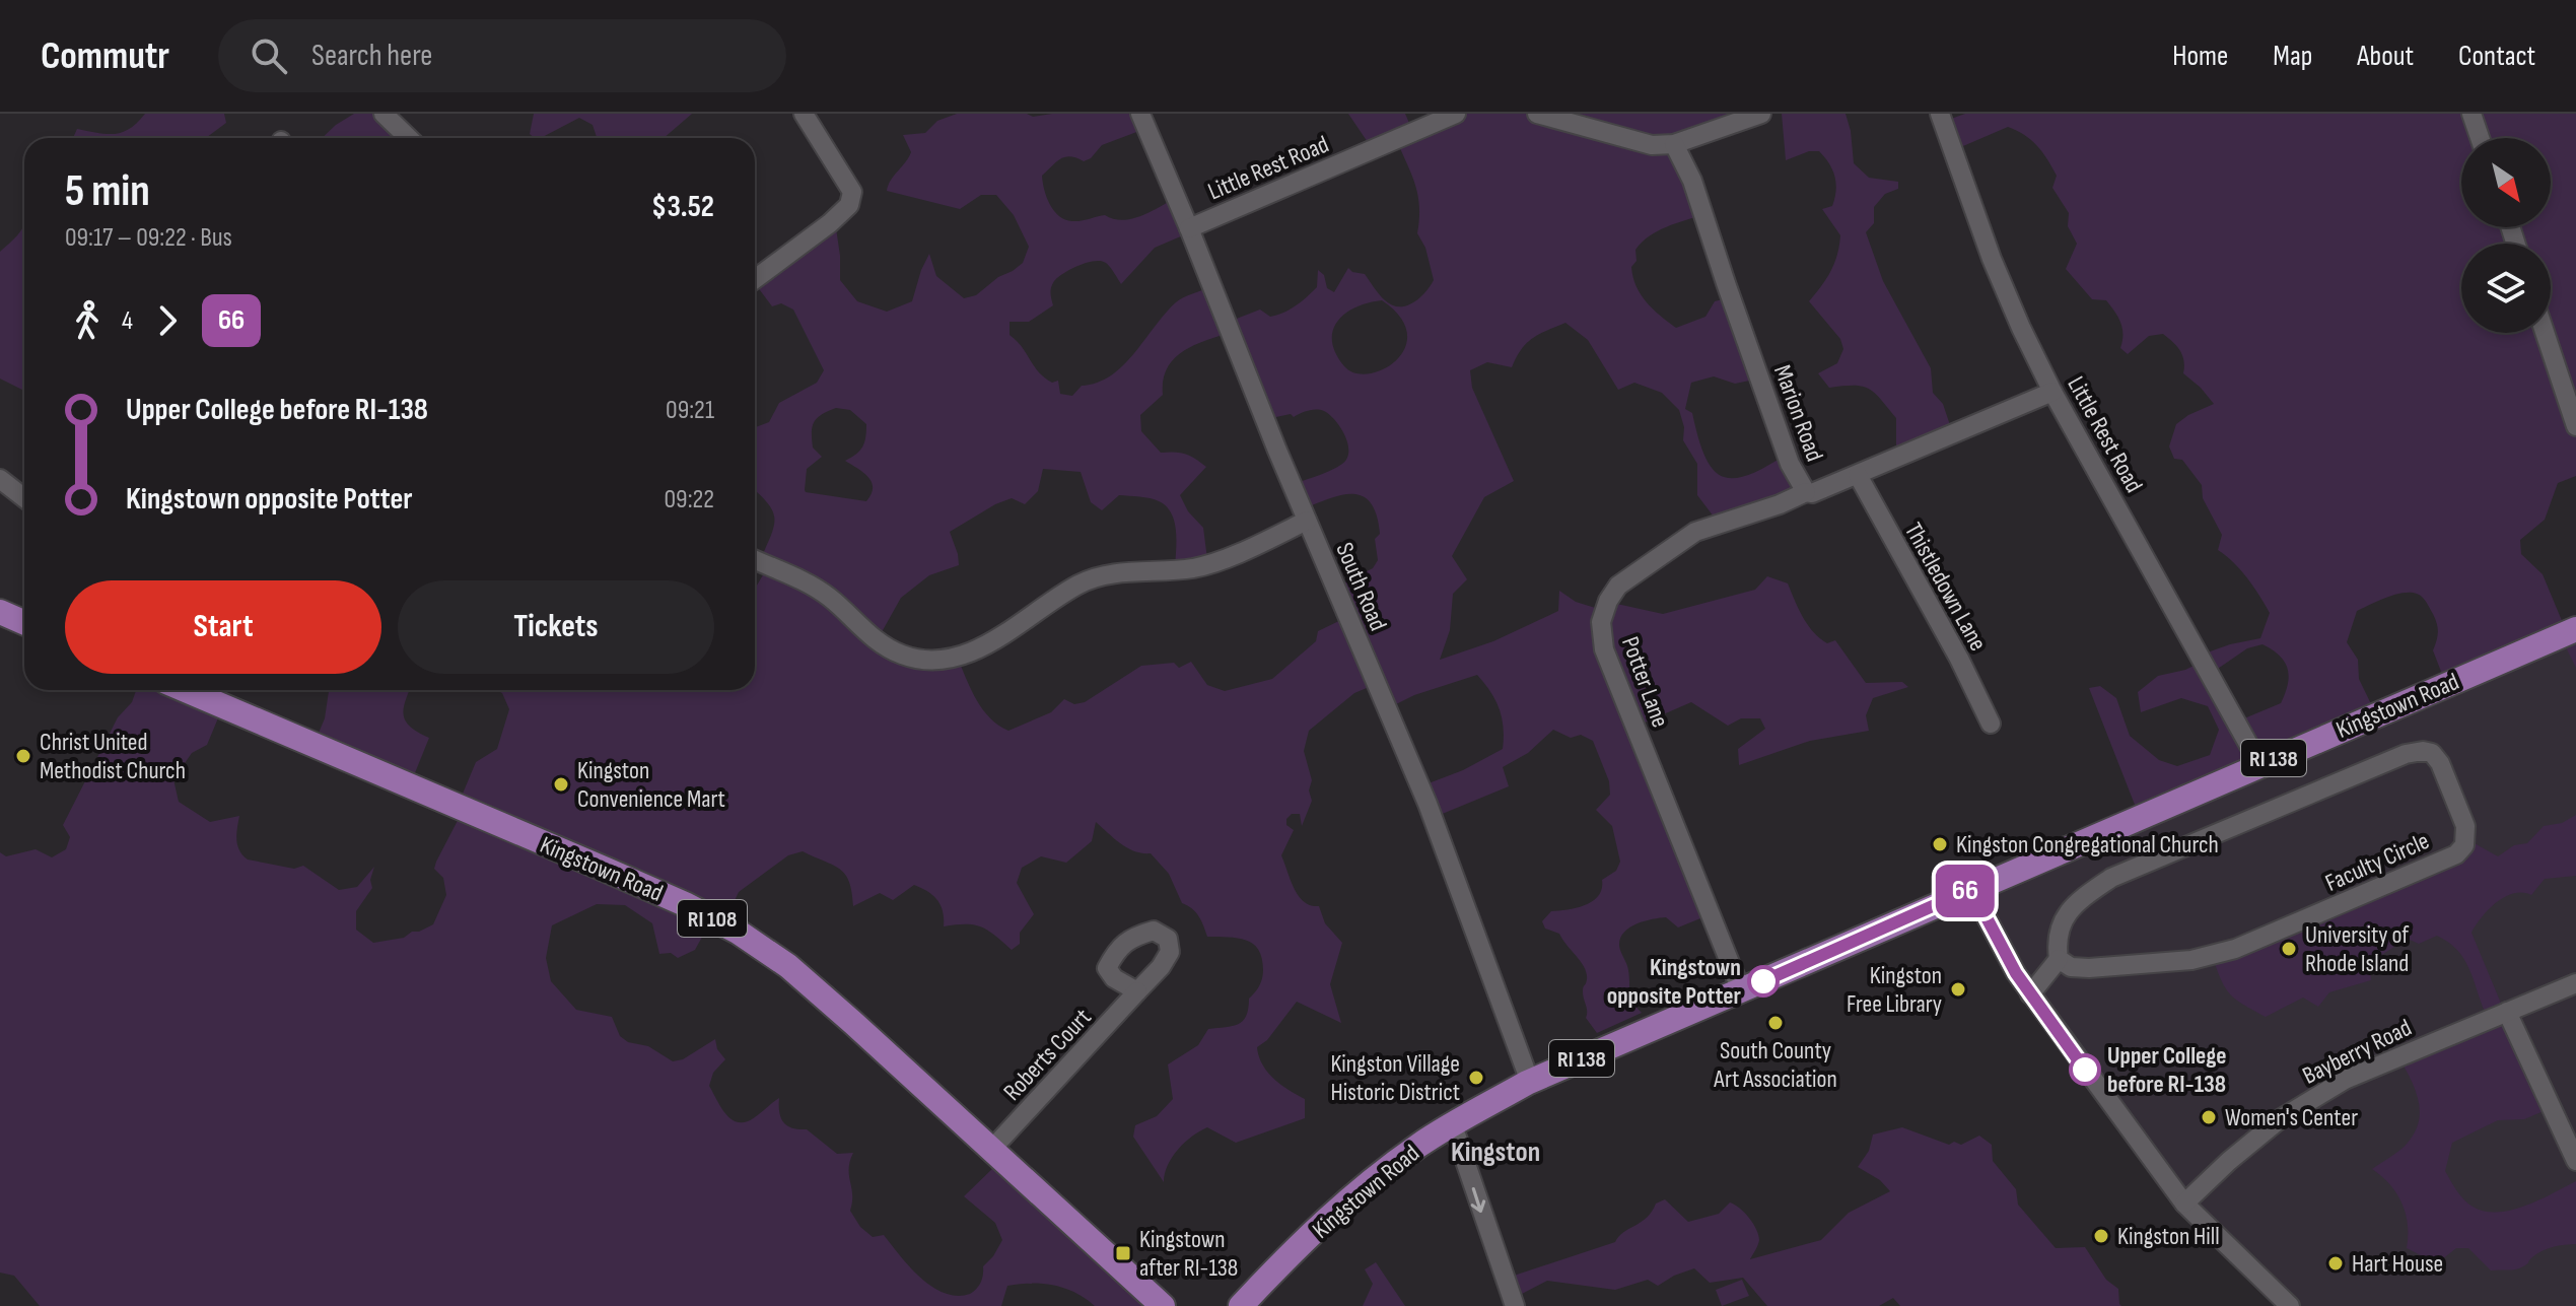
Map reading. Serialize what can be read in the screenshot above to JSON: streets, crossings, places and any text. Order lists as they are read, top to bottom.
{
  "streets": {
    "main road": ["Kingstown Road", "RI 138", "RI 108"],
    "street": [
      "Little Rest Road",
      "Marion Road",
      "South Road",
      "Thistledown Lane",
      "Potter Lane",
      "Faculty Circle",
      "Bayberry Road",
      "Roberts Court"
    ]
  },
  "crossings": [
    ["Little Rest Road", "Marion Road"],
    ["Little Rest Road", "South Road"],
    ["Little Rest Road", "Kingstown Road"],
    ["Marion Road", "Thistledown Lane"],
    ["Marion Road", "Potter Lane"],
    ["South Road", "Kingstown Road"],
    ["Potter Lane", "Kingstown Road"],
    ["Kingstown Road", "Roberts Court"]
  ],
  "districts": ["Kingston"],
  "places": {
    "other": [
      "Christ United Methodist Church",
      "Kingston Convenience Mart",
      "Kingston Congregational Church",
      "University of Rhode Island",
      "Kingstown opposite Potter",
      "Kingston Free Library",
      "South County Art Association",
      "Upper College before RI-138",
      "Kingston Village Historic District",
      "Women's Center",
      "Kingston Hill",
      "Hart House"
    ],
    "transit": ["Kingstown after RI-138"]
  },
  "lines": ["bus line 66"],
  "north": "bottom right",
  "page": {
    "header": "Commutr",
    "search": "Search here",
    "nav": [
      "Home",
      "Map",
      "About",
      "Contact"
    ],
    "on_map": "66",
    "heading": ["5 min", "09:17 – 09:22 · Bus", "$3.52"],
    "legs": ["4", "66"],
    "list": [
      {
        "name": "Upper College before RI-138",
        "value": "09:21"
      },
      {
        "name": "Kingstown opposite Potter",
        "value": "09:22"
      }
    ],
    "buttons": ["Start", "Tickets"]
  }
}
